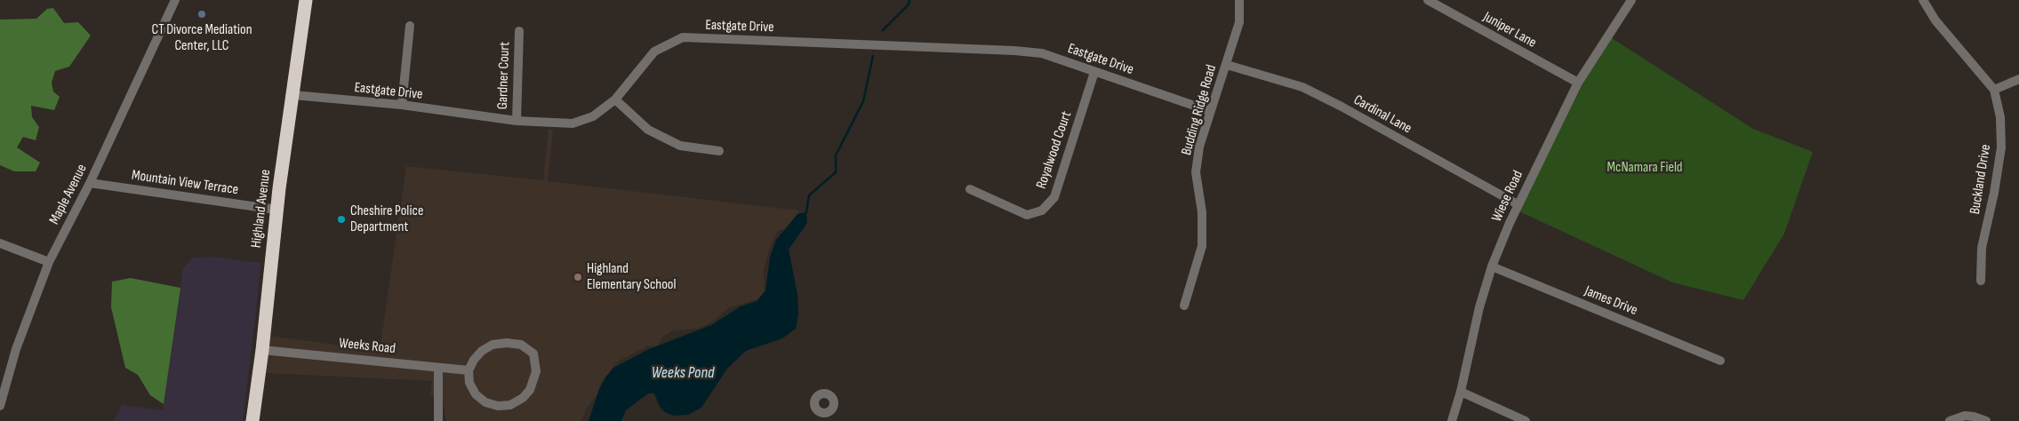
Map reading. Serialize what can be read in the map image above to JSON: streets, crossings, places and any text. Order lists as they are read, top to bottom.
{
  "streets": {
    "highway": ["Highland Avenue"],
    "street": [
      "Eastgate Drive",
      "Juniper Lane",
      "Gardner Court",
      "Budding Ridge Road",
      "Cardinal Lane",
      "Royalwood Court",
      "Buckland Drive",
      "Mountain View Terrace",
      "Maple Avenue",
      "Wiese Road",
      "James Drive",
      "Weeks Road"
    ]
  },
  "crossings": [
    ["Eastgate Drive", "Gardner Court"],
    ["Eastgate Drive", "Budding Ridge Road"],
    ["Eastgate Drive", "Royalwood Court"],
    ["Eastgate Drive", "Highland Avenue"],
    ["Juniper Lane", "Wiese Road"],
    ["Budding Ridge Road", "Cardinal Lane"],
    ["Cardinal Lane", "Wiese Road"],
    ["Mountain View Terrace", "Maple Avenue"],
    ["Mountain View Terrace", "Highland Avenue"],
    ["Wiese Road", "James Drive"],
    ["Highland Avenue", "Weeks Road"]
  ],
  "water": ["Weeks Pond"],
  "parks": ["McNamara Field"],
  "places": ["CT Divorce Mediation Center, LLC", "Cheshire Police Department", "Highland Elementary School"]
}
